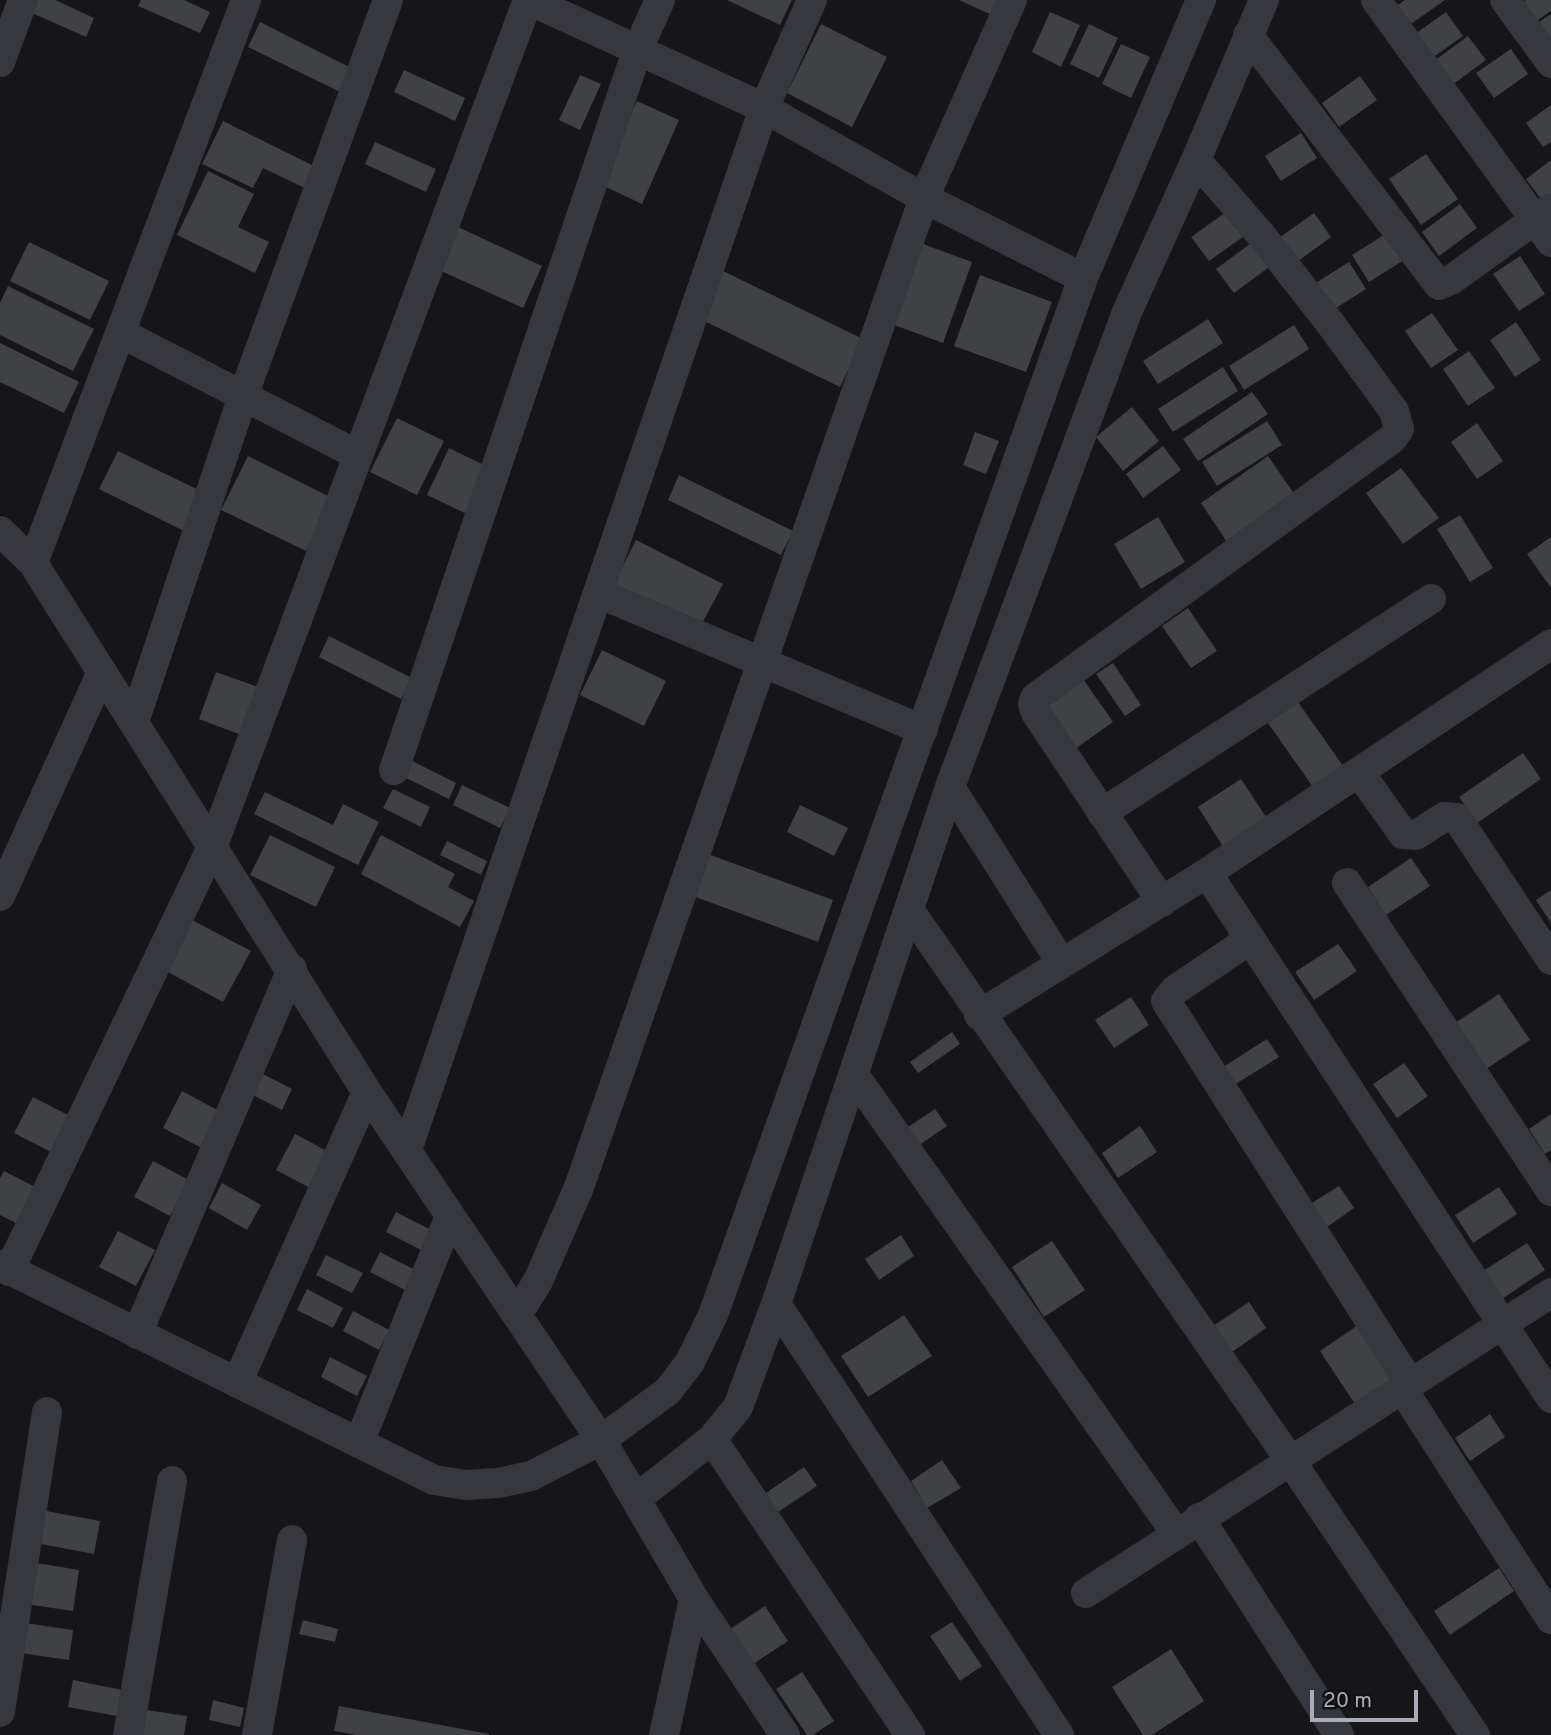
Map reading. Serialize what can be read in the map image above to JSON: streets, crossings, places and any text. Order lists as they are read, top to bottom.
{
  "scale_bar": "20 m"
}
